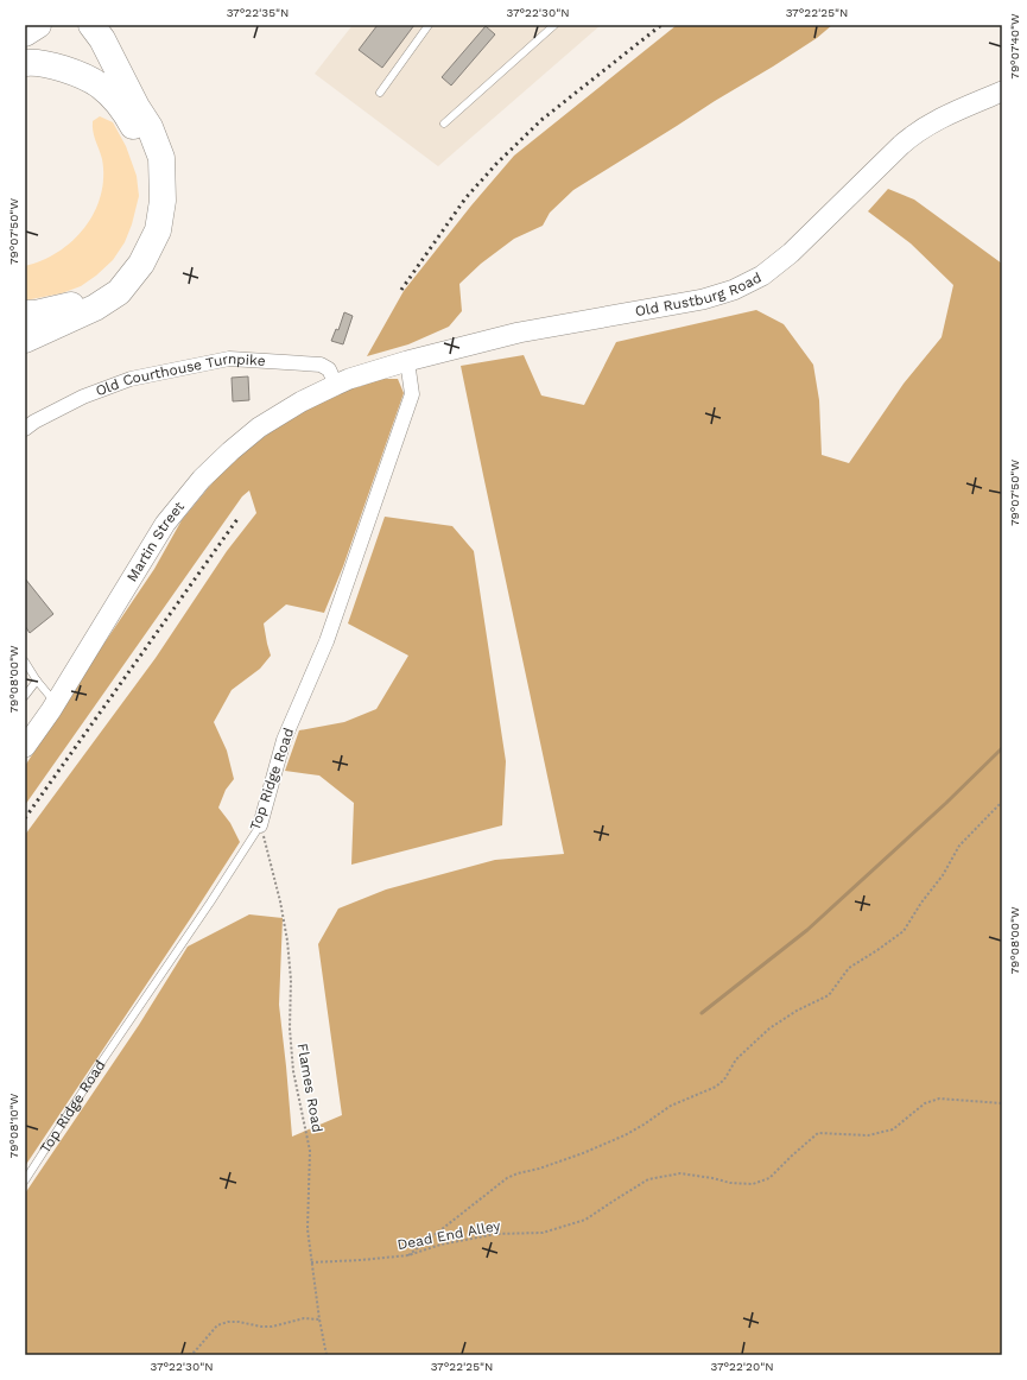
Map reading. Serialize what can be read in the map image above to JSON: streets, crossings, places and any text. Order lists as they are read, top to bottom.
{
  "streets": {
    "street": [
      "Old Rustburg Road",
      "Old Courthouse Turnpike",
      "Martin Street",
      "Top Ridge Road"
    ],
    "path": ["Flames Road", "Dead End Alley"]
  },
  "crossings": [
    ["Old Rustburg Road", "Old Courthouse Turnpike"],
    ["Old Rustburg Road", "Martin Street"],
    ["Old Rustburg Road", "Top Ridge Road"],
    ["Old Courthouse Turnpike", "Martin Street"],
    ["Top Ridge Road", "Flames Road"],
    ["Flames Road", "Dead End Alley"]
  ],
  "coordinates": [
    "37°22'35\"N",
    "37°22'30\"N",
    "37°22'25\"N",
    "79°07'40\"W",
    "79°07'50\"W",
    "79°08'00\"W",
    "79°08'10\"W",
    "37°22'20\"N"
  ]
}
